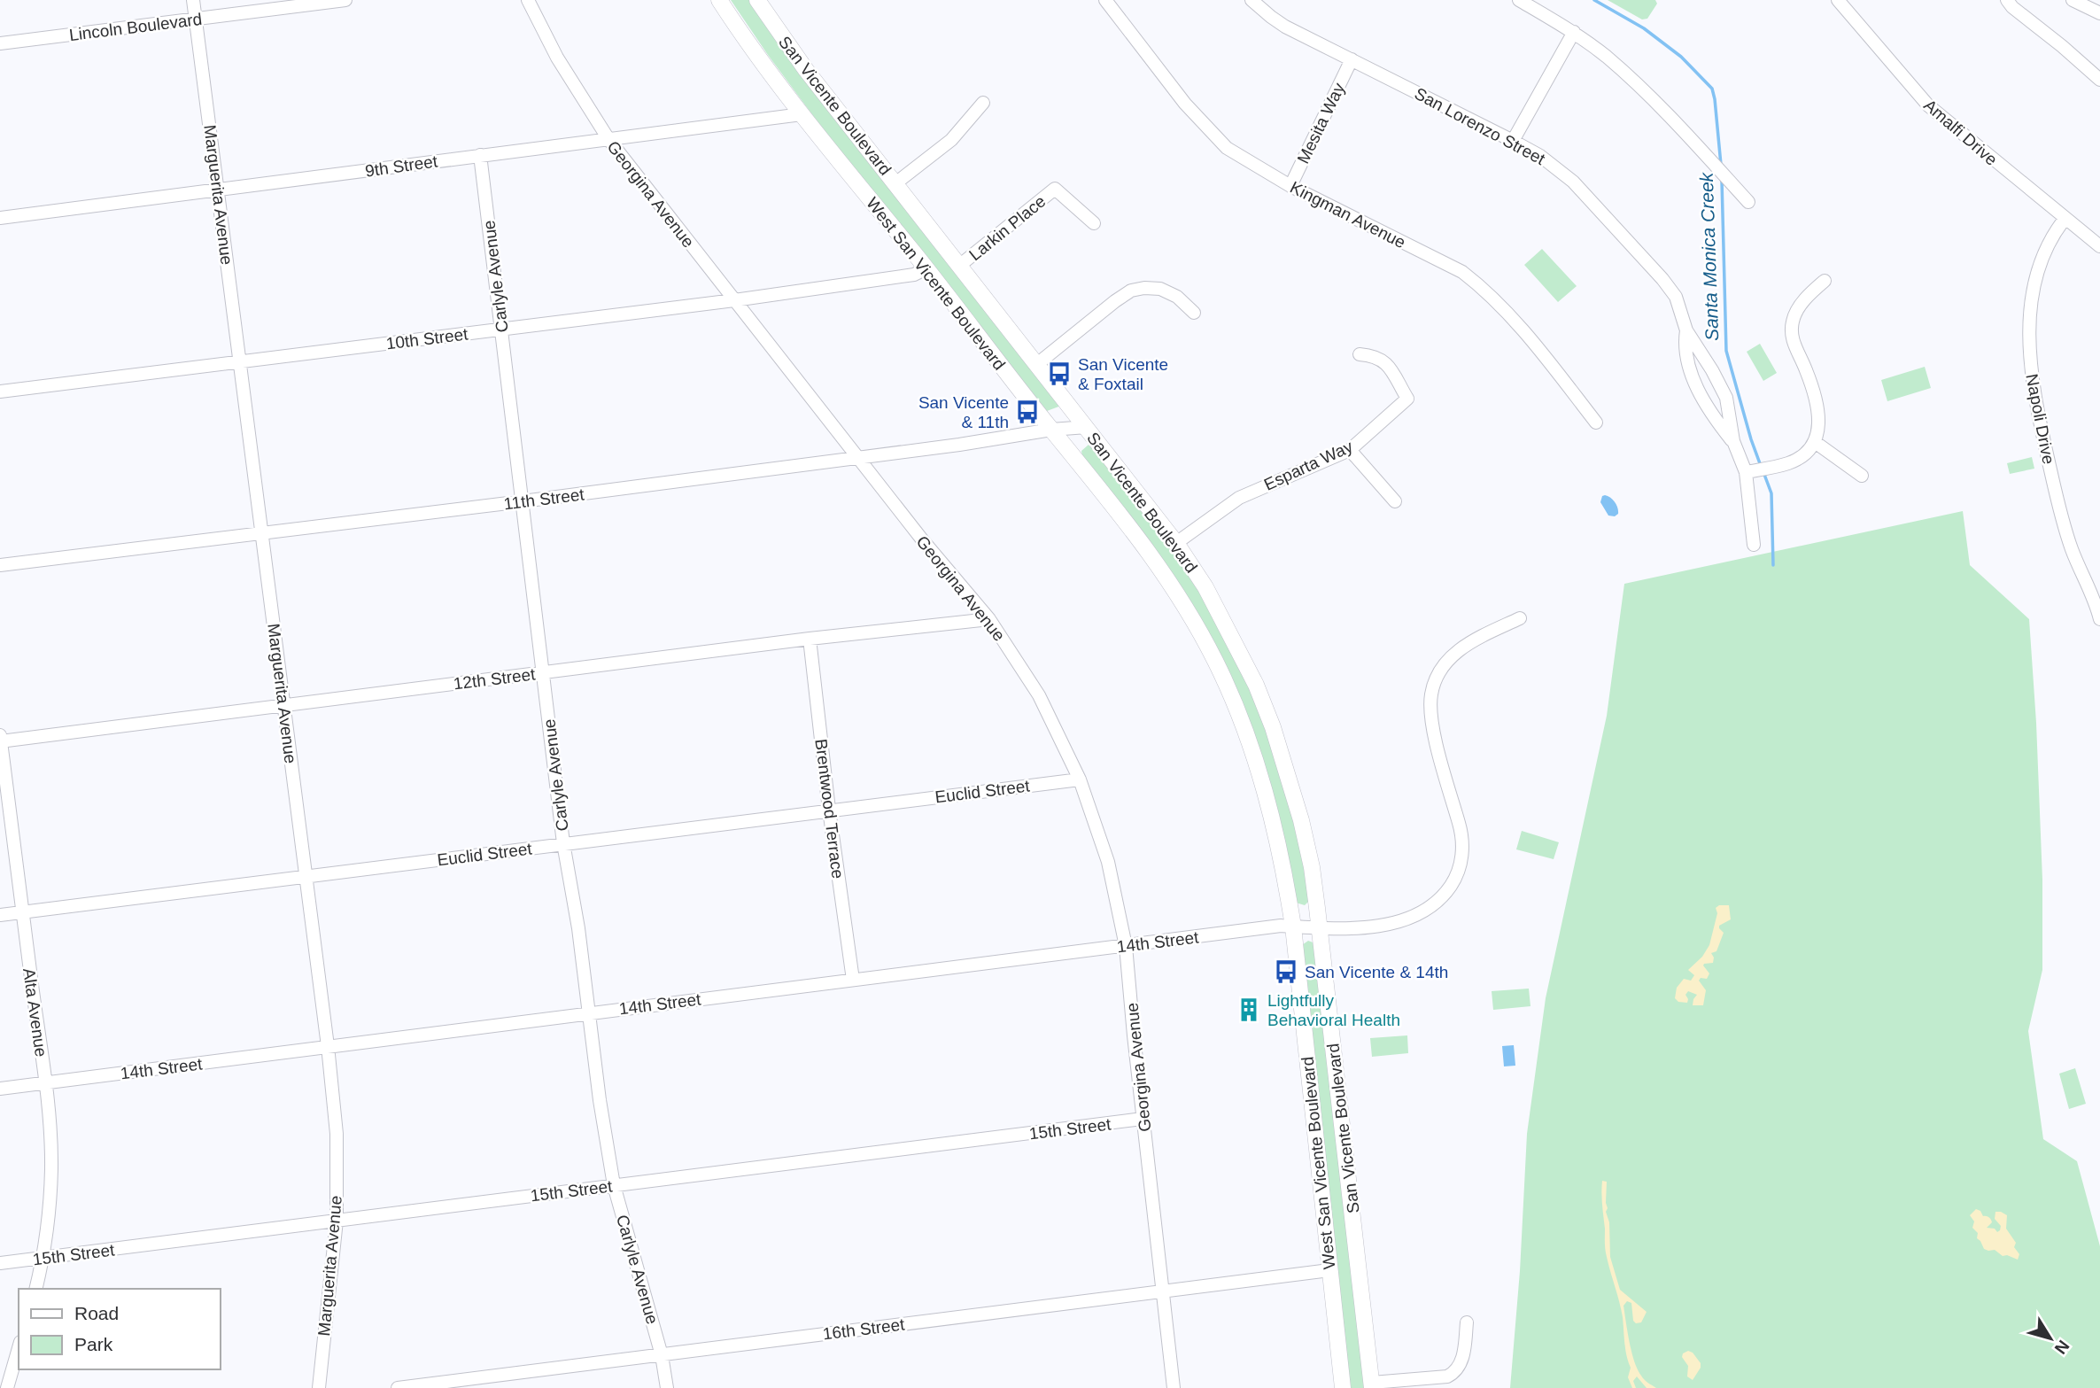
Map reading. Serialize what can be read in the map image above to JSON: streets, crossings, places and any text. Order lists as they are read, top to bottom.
{
  "streets": {
    "main road": ["San Vicente Boulevard", "West San Vicente Boulevard"],
    "street": [
      "Lincoln Boulevard",
      "Mesita Way",
      "San Lorenzo Street",
      "Amalfi Drive",
      "9th Street",
      "Georgina Avenue",
      "Marguerita Avenue",
      "Kingman Avenue",
      "Larkin Place",
      "Carlyle Avenue",
      "10th Street",
      "Napoli Drive",
      "Esparta Way",
      "11th Street",
      "12th Street",
      "Euclid Street",
      "Brentwood Terrace",
      "14th Street",
      "Alta Avenue",
      "15th Street",
      "16th Street"
    ]
  },
  "crossings": [
    ["Lincoln Boulevard", "Marguerita Avenue"],
    ["San Vicente Boulevard", "Larkin Place"],
    ["San Vicente Boulevard", "Esparta Way"],
    ["San Vicente Boulevard", "11th Street"],
    ["San Vicente Boulevard", "14th Street"],
    ["Mesita Way", "San Lorenzo Street"],
    ["Mesita Way", "Kingman Avenue"],
    ["Amalfi Drive", "Napoli Drive"],
    ["9th Street", "Georgina Avenue"],
    ["9th Street", "Marguerita Avenue"],
    ["9th Street", "Carlyle Avenue"],
    ["9th Street", "West San Vicente Boulevard"],
    ["Georgina Avenue", "10th Street"],
    ["Georgina Avenue", "11th Street"],
    ["Georgina Avenue", "12th Street"],
    ["Georgina Avenue", "Euclid Street"],
    ["Georgina Avenue", "14th Street"],
    ["Georgina Avenue", "15th Street"],
    ["Georgina Avenue", "16th Street"],
    ["Marguerita Avenue", "10th Street"],
    ["Marguerita Avenue", "11th Street"],
    ["Marguerita Avenue", "12th Street"],
    ["Marguerita Avenue", "Euclid Street"],
    ["Marguerita Avenue", "14th Street"],
    ["Marguerita Avenue", "15th Street"],
    ["Carlyle Avenue", "10th Street"],
    ["Carlyle Avenue", "11th Street"],
    ["Carlyle Avenue", "12th Street"],
    ["Carlyle Avenue", "Euclid Street"],
    ["Carlyle Avenue", "14th Street"],
    ["Carlyle Avenue", "15th Street"],
    ["Carlyle Avenue", "16th Street"],
    ["West San Vicente Boulevard", "10th Street"],
    ["West San Vicente Boulevard", "11th Street"],
    ["West San Vicente Boulevard", "14th Street"],
    ["West San Vicente Boulevard", "16th Street"],
    ["12th Street", "Brentwood Terrace"],
    ["12th Street", "Alta Avenue"],
    ["Euclid Street", "Brentwood Terrace"],
    ["Euclid Street", "Alta Avenue"],
    ["Brentwood Terrace", "14th Street"],
    ["14th Street", "Alta Avenue"],
    ["Alta Avenue", "15th Street"]
  ],
  "water": ["Santa Monica Creek"],
  "places": {
    "bus stop": ["San Vicente & Foxtail", "San Vicente & 11th", "San Vicente & 14th"],
    "building": ["Lightfully Behavioral Health"]
  },
  "legend": ["Road", "Park"],
  "north": "bottom right"
}
